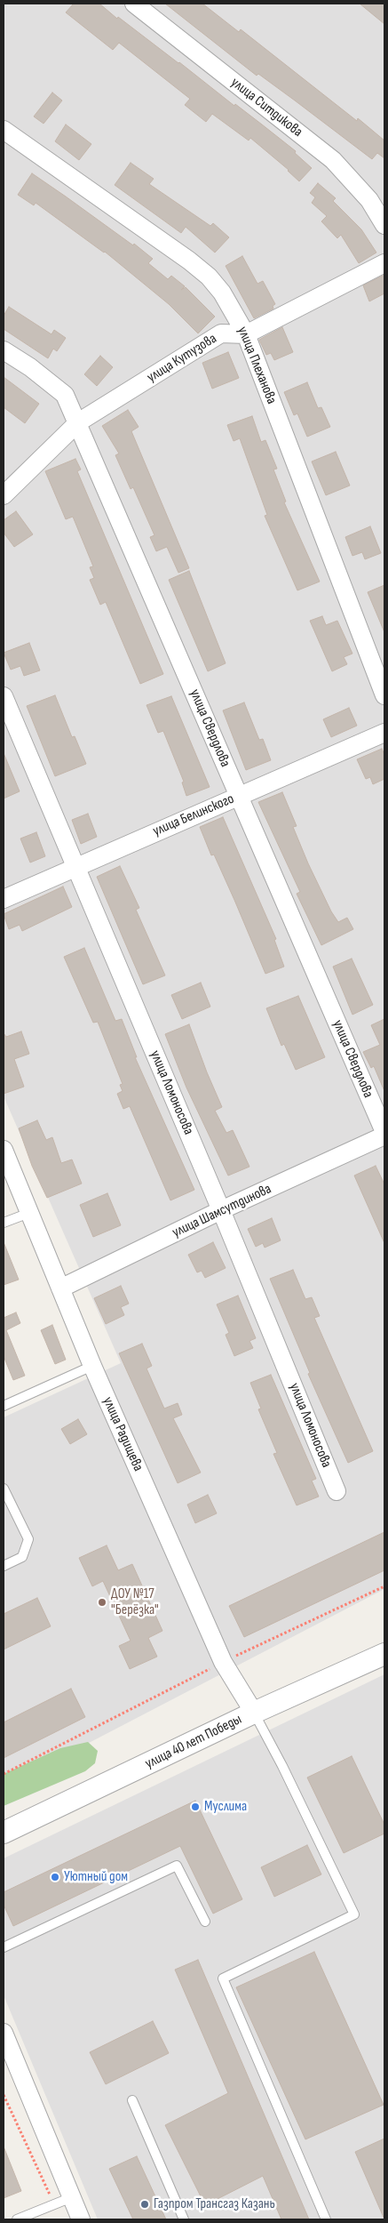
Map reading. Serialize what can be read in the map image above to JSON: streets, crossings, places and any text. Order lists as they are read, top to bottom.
{
  "streets": {
    "street": [
      "улица Ситдикова",
      "улица Кутузова",
      "улица Плеханова",
      "улица Свердлова",
      "улица Белинского",
      "улица Ломоносова",
      "улица Шамсутдинова",
      "улица Радищева",
      "улица 40 лет Победы"
    ]
  },
  "crossings": [
    ["улица Кутузова", "улица Плеханова"],
    ["улица Кутузова", "улица Свердлова"],
    ["улица Свердлова", "улица Белинского"],
    ["улица Свердлова", "улица Шамсутдинова"],
    ["улица Белинского", "улица Ломоносова"],
    ["улица Ломоносова", "улица Шамсутдинова"],
    ["улица Шамсутдинова", "улица Радищева"],
    ["улица Радищева", "улица 40 лет Победы"]
  ],
  "places": [
    "ДОУ №17 \"Берёзка\"",
    "Муслима",
    "Уютный дом",
    "Газпром Трансгаз Казань"
  ]
}
